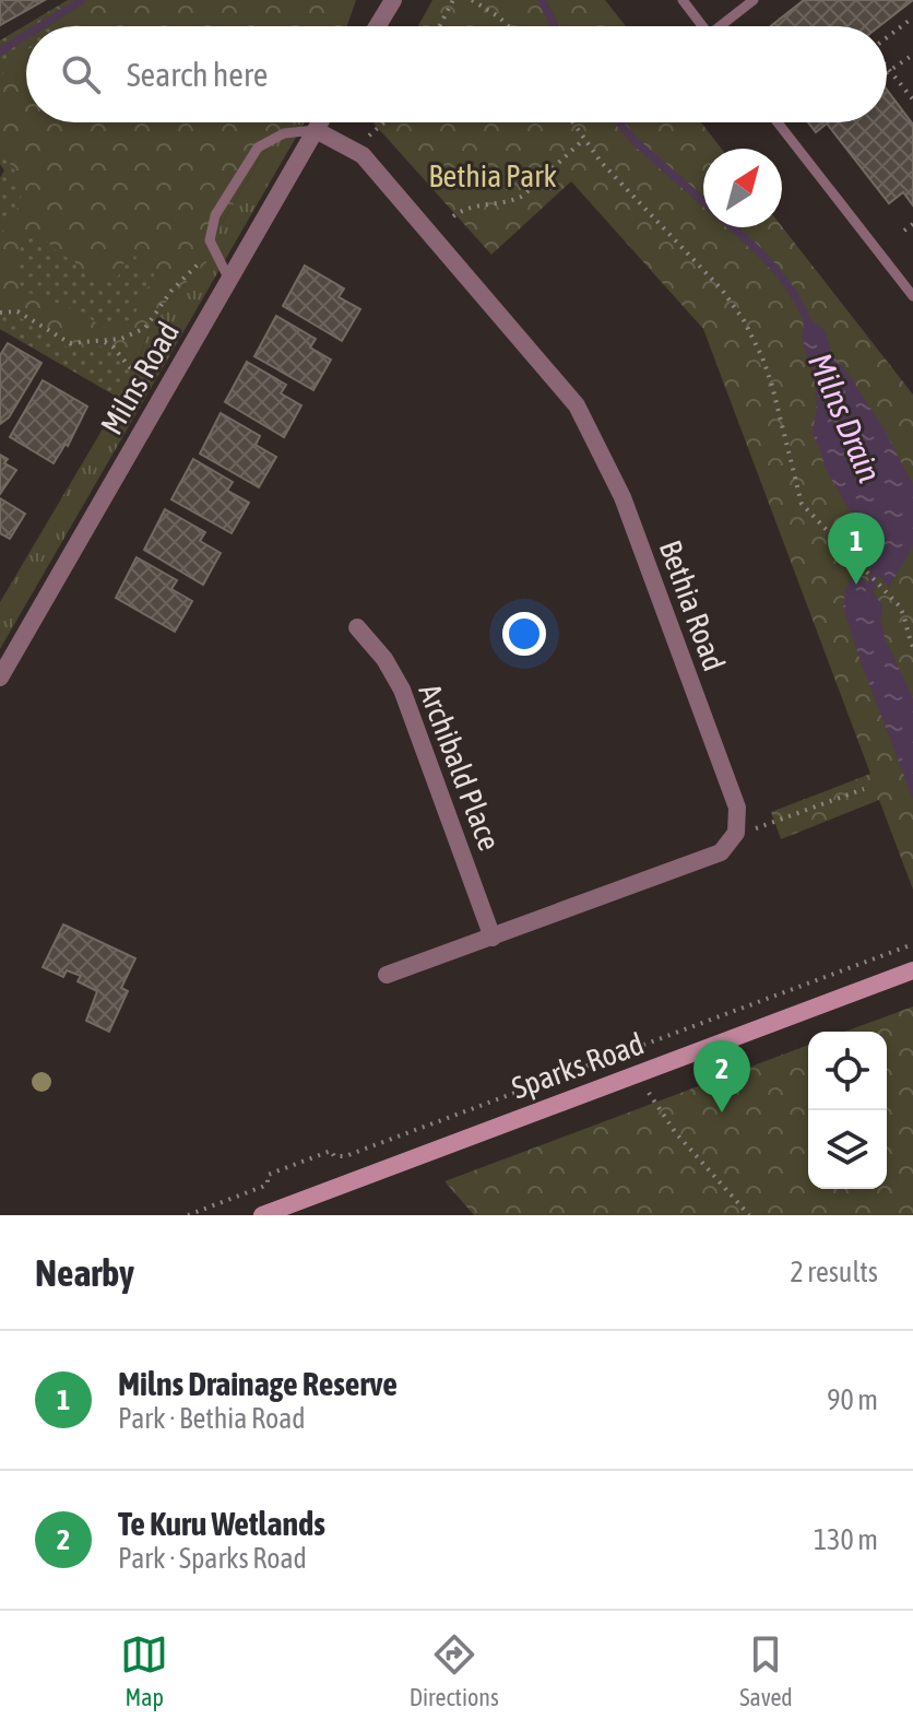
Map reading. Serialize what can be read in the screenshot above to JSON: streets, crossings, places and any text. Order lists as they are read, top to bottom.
{
  "streets": {
    "main road": ["Sparks Road"],
    "street": ["Milns Road", "Bethia Road", "Archibald Place"]
  },
  "crossings": [
    ["Milns Road", "Bethia Road"]
  ],
  "water": ["Milns Drain"],
  "parks": ["Bethia Park"],
  "north": "top right",
  "page": {
    "search": "Search here",
    "pins": ["1", "2"],
    "heading": ["Nearby", "2 results"],
    "list": [
      {
        "mark": "1",
        "name": "Milns Drainage Reserve",
        "note": "Park · Bethia Road",
        "value": "90 m"
      },
      {
        "mark": "2",
        "name": "Te Kuru Wetlands",
        "note": "Park · Sparks Road",
        "value": "130 m"
      }
    ],
    "nav": ["Map", "Directions", "Saved"]
  }
}
